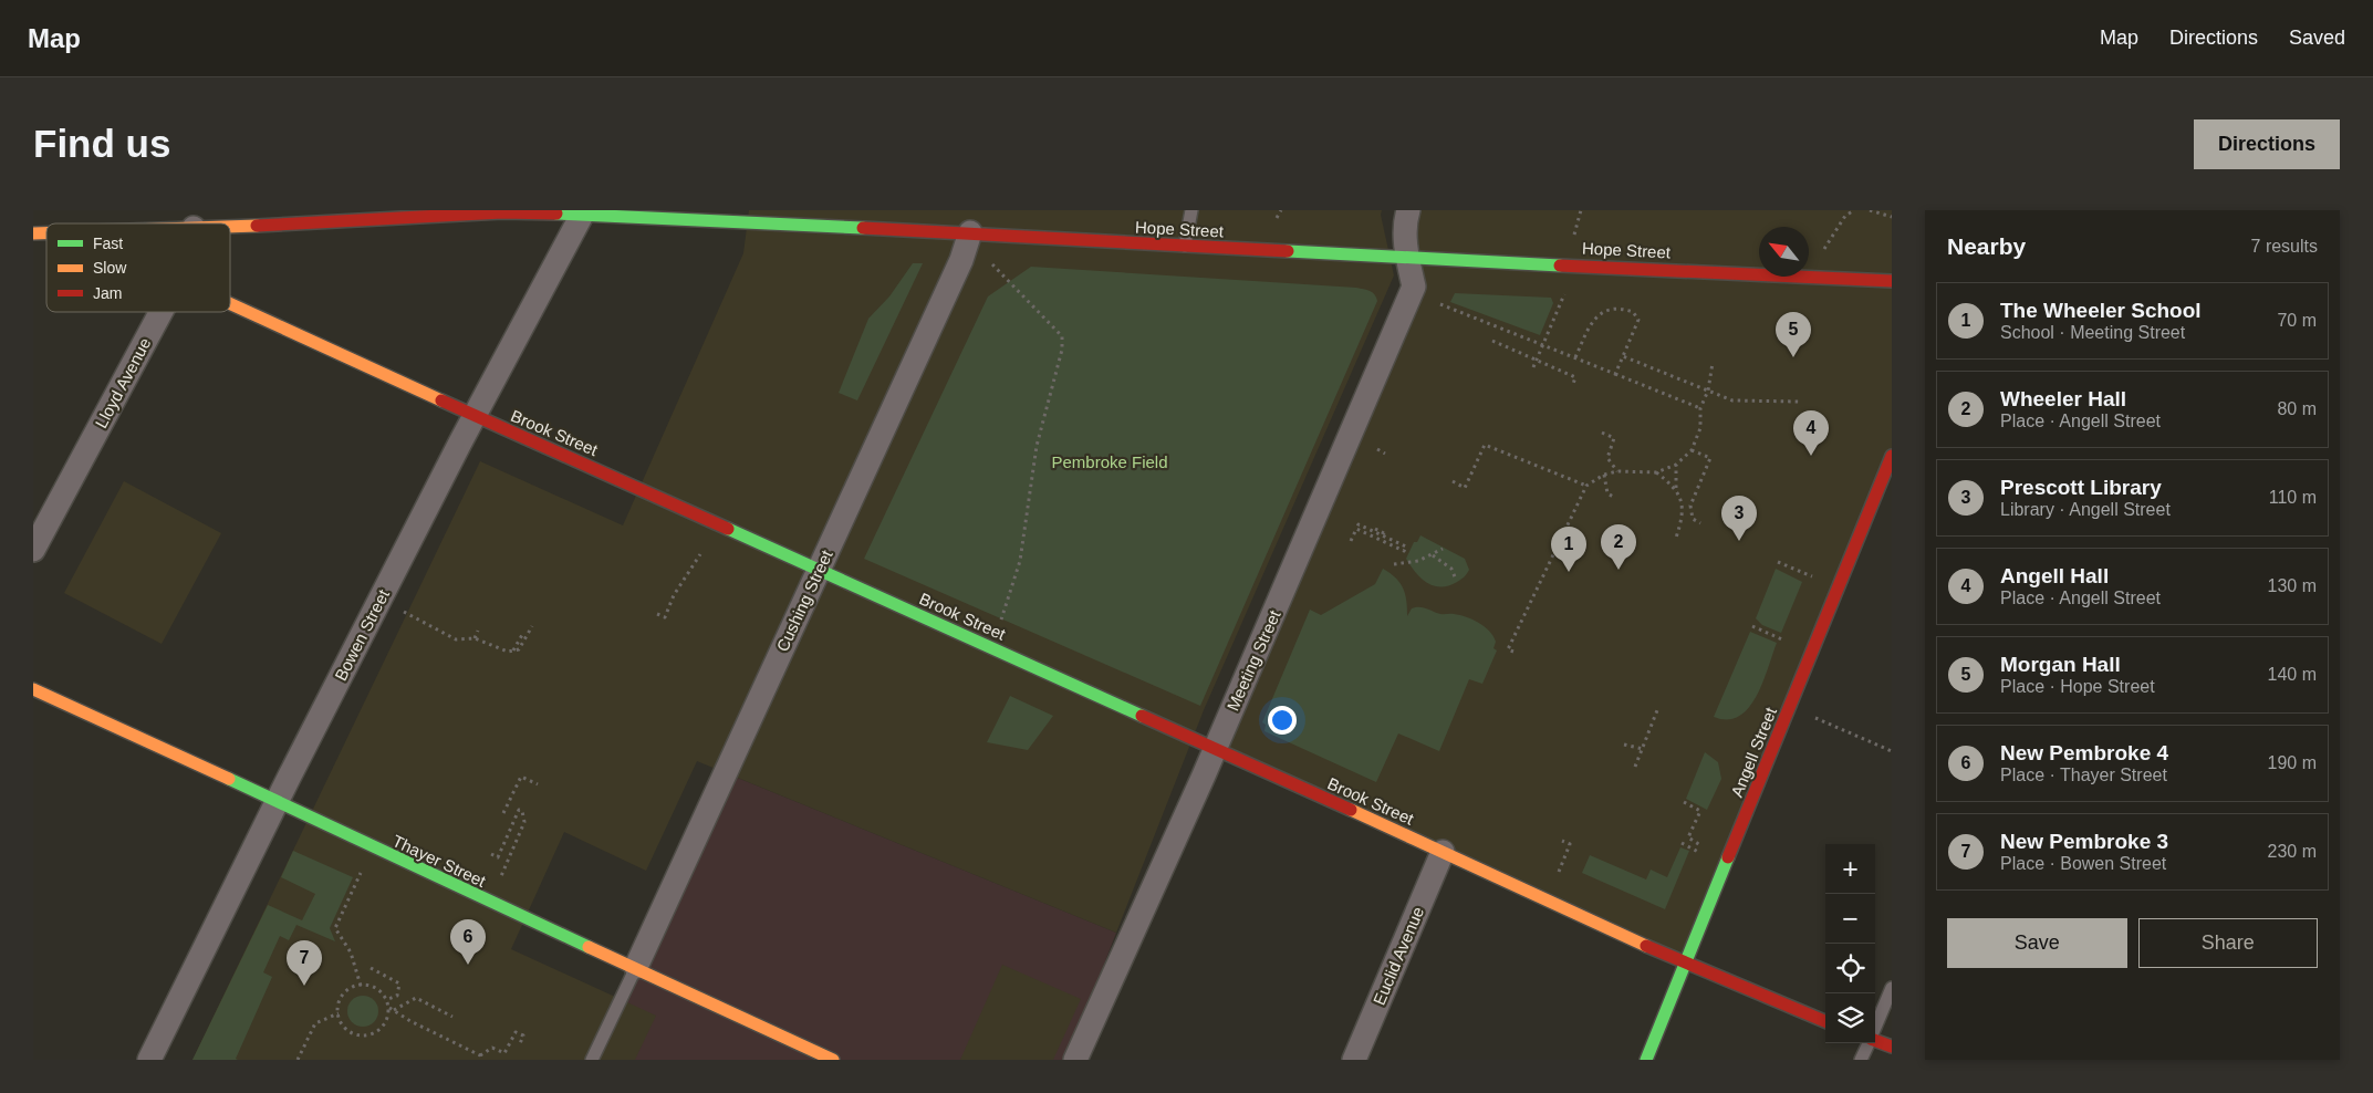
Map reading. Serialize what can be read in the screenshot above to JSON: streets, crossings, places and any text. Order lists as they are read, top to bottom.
{
  "streets": {
    "street": [
      "Hope Street",
      "Lloyd Avenue",
      "Brook Street",
      "Cushing Street",
      "Bowen Street",
      "Meeting Street",
      "Angell Street",
      "Thayer Street",
      "Euclid Avenue"
    ]
  },
  "crossings": [
    ["Hope Street", "Cushing Street"],
    ["Hope Street", "Bowen Street"],
    ["Hope Street", "Meeting Street"],
    ["Brook Street", "Cushing Street"],
    ["Brook Street", "Bowen Street"],
    ["Brook Street", "Meeting Street"],
    ["Brook Street", "Angell Street"],
    ["Brook Street", "Euclid Avenue"],
    ["Cushing Street", "Thayer Street"],
    ["Bowen Street", "Thayer Street"]
  ],
  "parks": ["Pembroke Field"],
  "legend": ["Fast", "Slow", "Jam"],
  "north": "top left",
  "page": {
    "header": "Map",
    "nav": ["Map", "Directions", "Saved"],
    "buttons": [
      "Directions",
      ["Save", "Share"]
    ],
    "title": "Find us",
    "heading": ["Nearby", "7 results"],
    "list": [
      {
        "mark": "1",
        "name": "The Wheeler School",
        "note": "School · Meeting Street",
        "value": "70 m"
      },
      {
        "mark": "2",
        "name": "Wheeler Hall",
        "note": "Place · Angell Street",
        "value": "80 m"
      },
      {
        "mark": "3",
        "name": "Prescott Library",
        "note": "Library · Angell Street",
        "value": "110 m"
      },
      {
        "mark": "4",
        "name": "Angell Hall",
        "note": "Place · Angell Street",
        "value": "130 m"
      },
      {
        "mark": "5",
        "name": "Morgan Hall",
        "note": "Place · Hope Street",
        "value": "140 m"
      },
      {
        "mark": "6",
        "name": "New Pembroke 4",
        "note": "Place · Thayer Street",
        "value": "190 m"
      },
      {
        "mark": "7",
        "name": "New Pembroke 3",
        "note": "Place · Bowen Street",
        "value": "230 m"
      }
    ],
    "pins": [
      "5",
      "4",
      "3",
      "2",
      "1",
      "6",
      "7"
    ],
    "map_buttons": ["+", "−"]
  }
}
